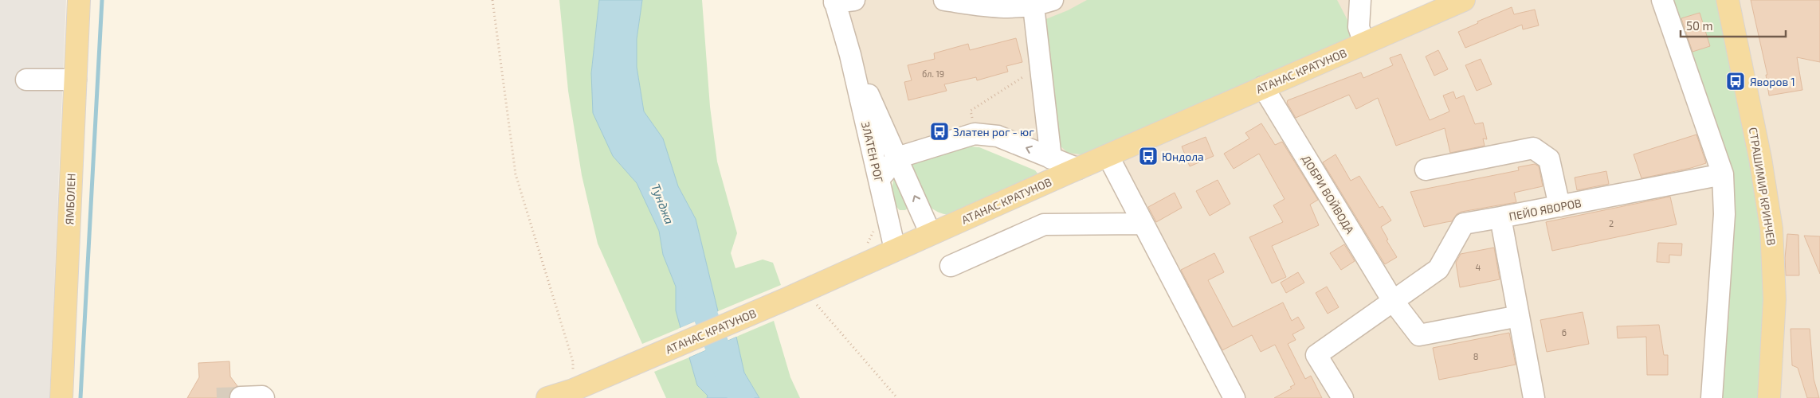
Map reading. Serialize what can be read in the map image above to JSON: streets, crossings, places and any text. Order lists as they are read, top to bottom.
{
  "streets": {
    "main road": ["АТАНАС КРАТУНОВ", "СТРАШИМИР КРИНЧЕВ", "ЯМБОЛЕН"],
    "street": ["ЗЛАТЕН РОГ", "ДОБРИ ВОЙВОДА", "ПЕЙО ЯВОРОВ"]
  },
  "crossings": [
    ["АТАНАС КРАТУНОВ", "ЗЛАТЕН РОГ"],
    ["АТАНАС КРАТУНОВ", "ДОБРИ ВОЙВОДА"],
    ["ДОБРИ ВОЙВОДА", "ПЕЙО ЯВОРОВ"]
  ],
  "water": ["Тунджа"],
  "places": {
    "bus stop": ["Яворов 1", "Златен рог - юг", "Юндола"]
  },
  "house_numbers": [
    "бл. 19",
    "2",
    "4",
    "6",
    "8"
  ],
  "scale_bar": "50 m"
}
